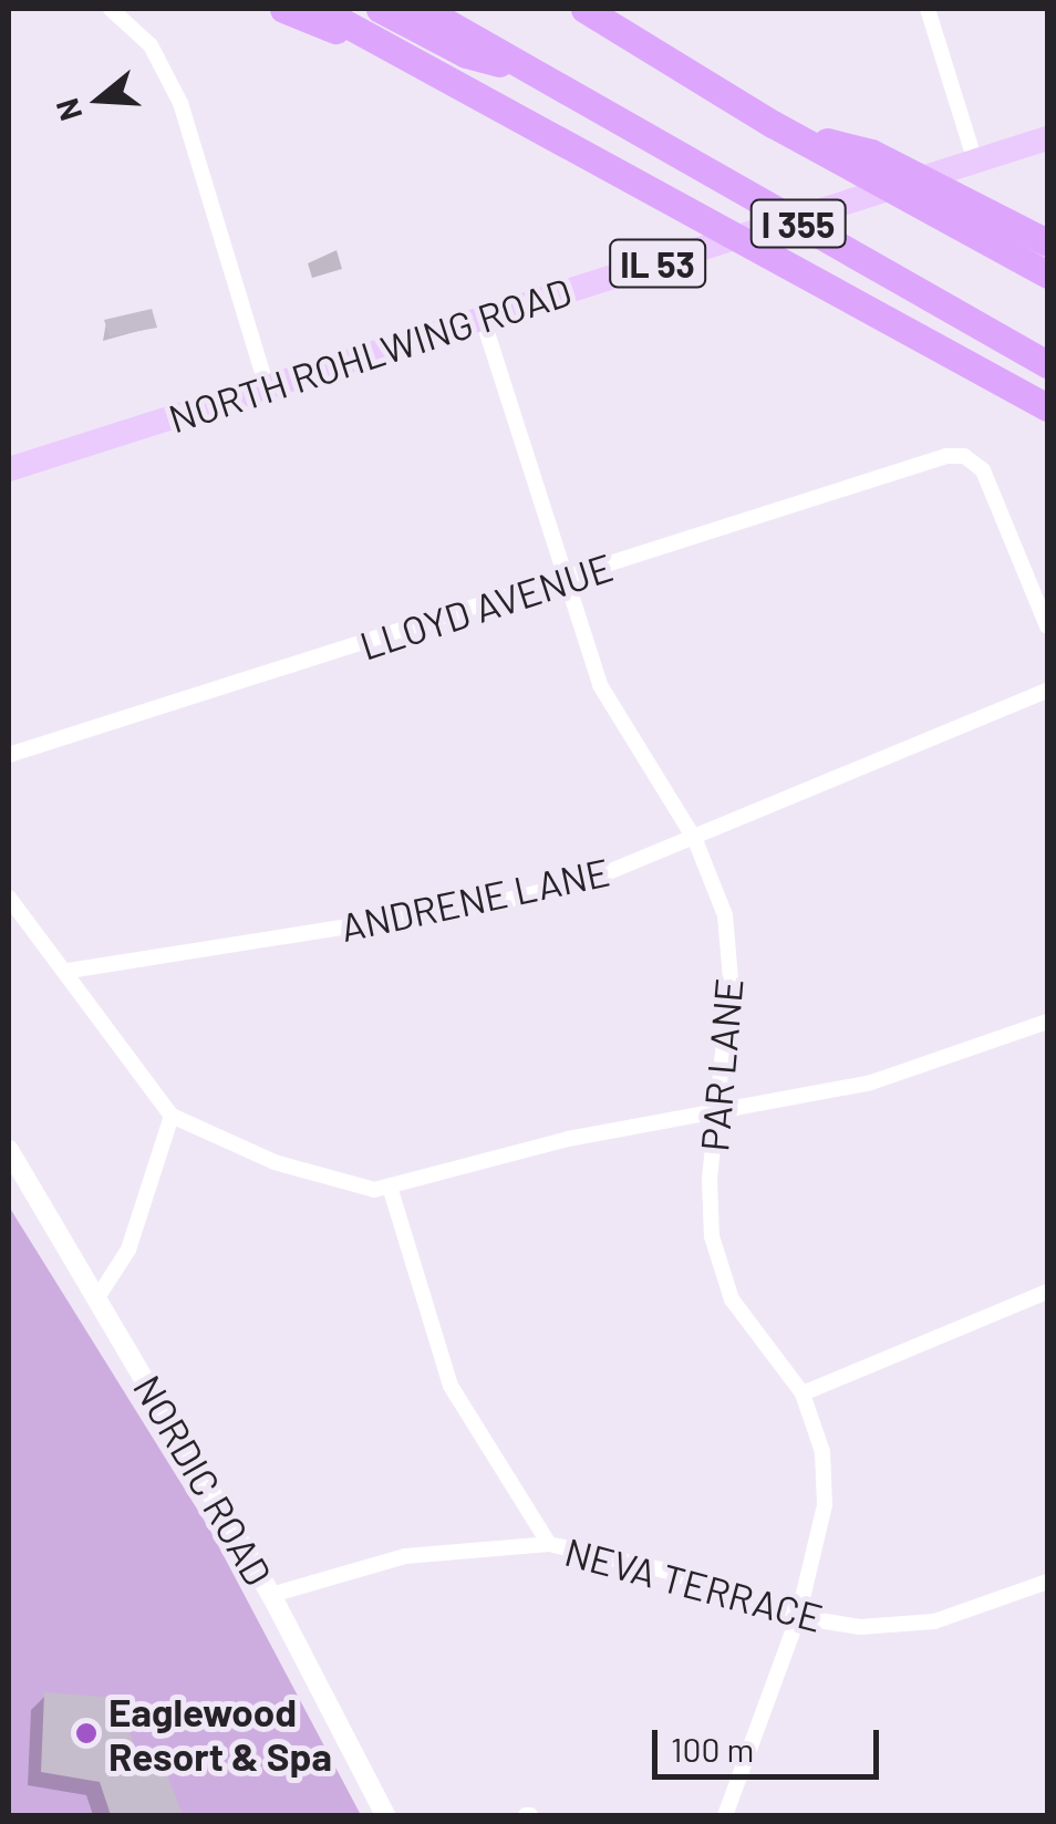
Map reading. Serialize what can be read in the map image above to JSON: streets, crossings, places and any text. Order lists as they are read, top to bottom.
{
  "streets": {
    "highway": ["I 355"],
    "main road": ["IL 53", "NORTH ROHLWING ROAD"],
    "street": [
      "LLOYD AVENUE",
      "ANDRENE LANE",
      "PAR LANE",
      "NORDIC ROAD",
      "NEVA TERRACE"
    ]
  },
  "crossings": [
    ["NORTH ROHLWING ROAD", "PAR LANE"],
    ["LLOYD AVENUE", "PAR LANE"],
    ["ANDRENE LANE", "PAR LANE"],
    ["PAR LANE", "NEVA TERRACE"],
    ["NORDIC ROAD", "NEVA TERRACE"]
  ],
  "places": ["Eaglewood Resort & Spa"],
  "scale_bar": "100 m",
  "north": "left"
}
